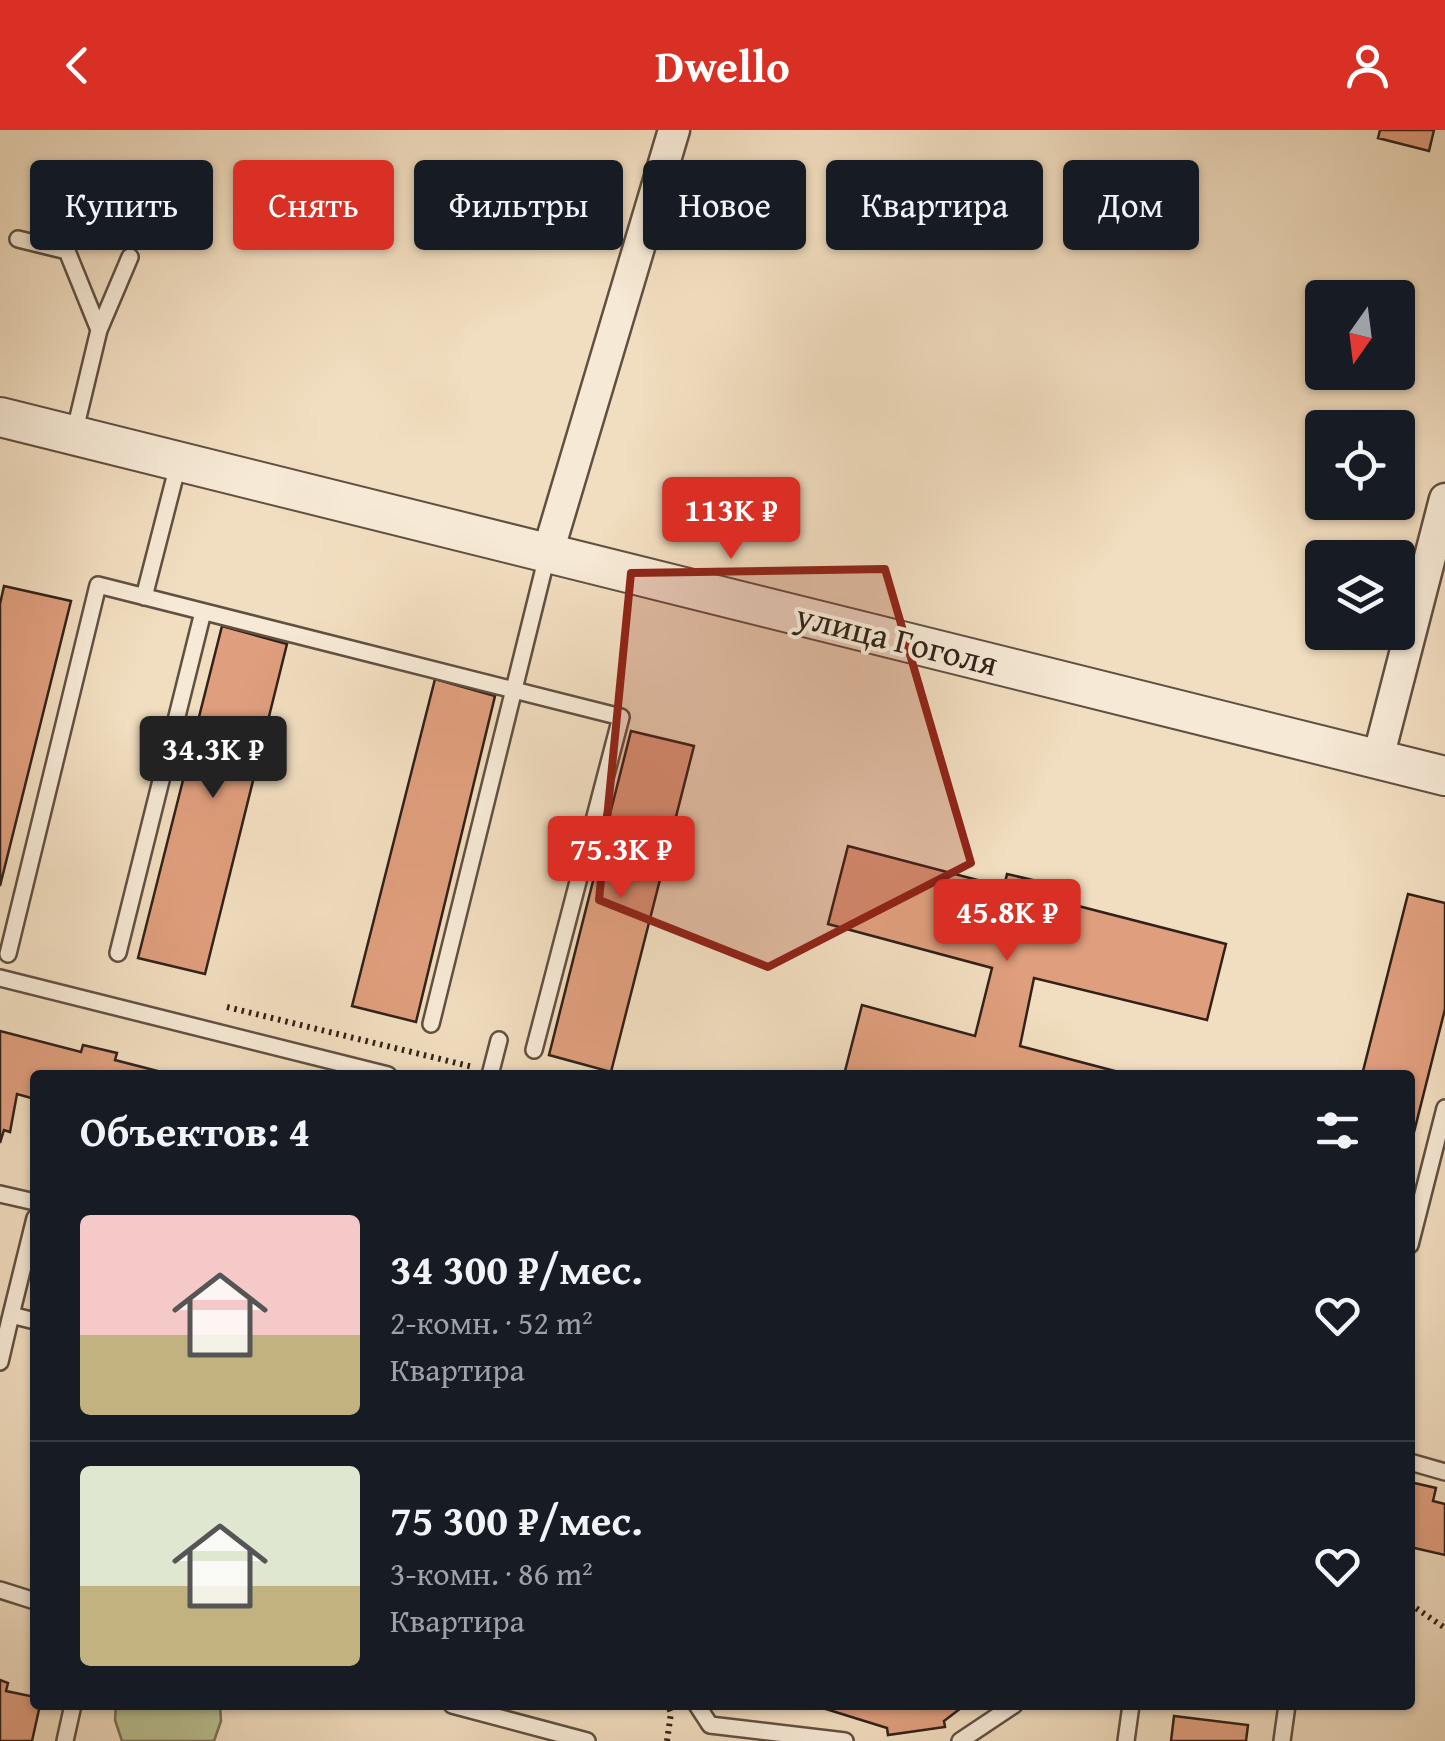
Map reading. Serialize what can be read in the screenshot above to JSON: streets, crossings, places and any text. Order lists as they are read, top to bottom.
{
  "streets": {
    "street": ["улица Гоголя"]
  },
  "north": "bottom",
  "page": {
    "header": "Dwello",
    "chip": [
      "Купить",
      "Снять",
      "Фильтры",
      "Новое",
      "Квартира",
      "Дом"
    ],
    "price": [
      "113K ₽",
      "34.3K ₽",
      "75.3K ₽",
      "45.8K ₽"
    ],
    "heading": "Объектов: 4",
    "list": [
      {
        "name": "34 300 ₽/мес.",
        "note": "2-комн. · 52 m² · Квартира"
      },
      {
        "name": "75 300 ₽/мес.",
        "note": "3-комн. · 86 m² · Квартира"
      }
    ]
  }
}
